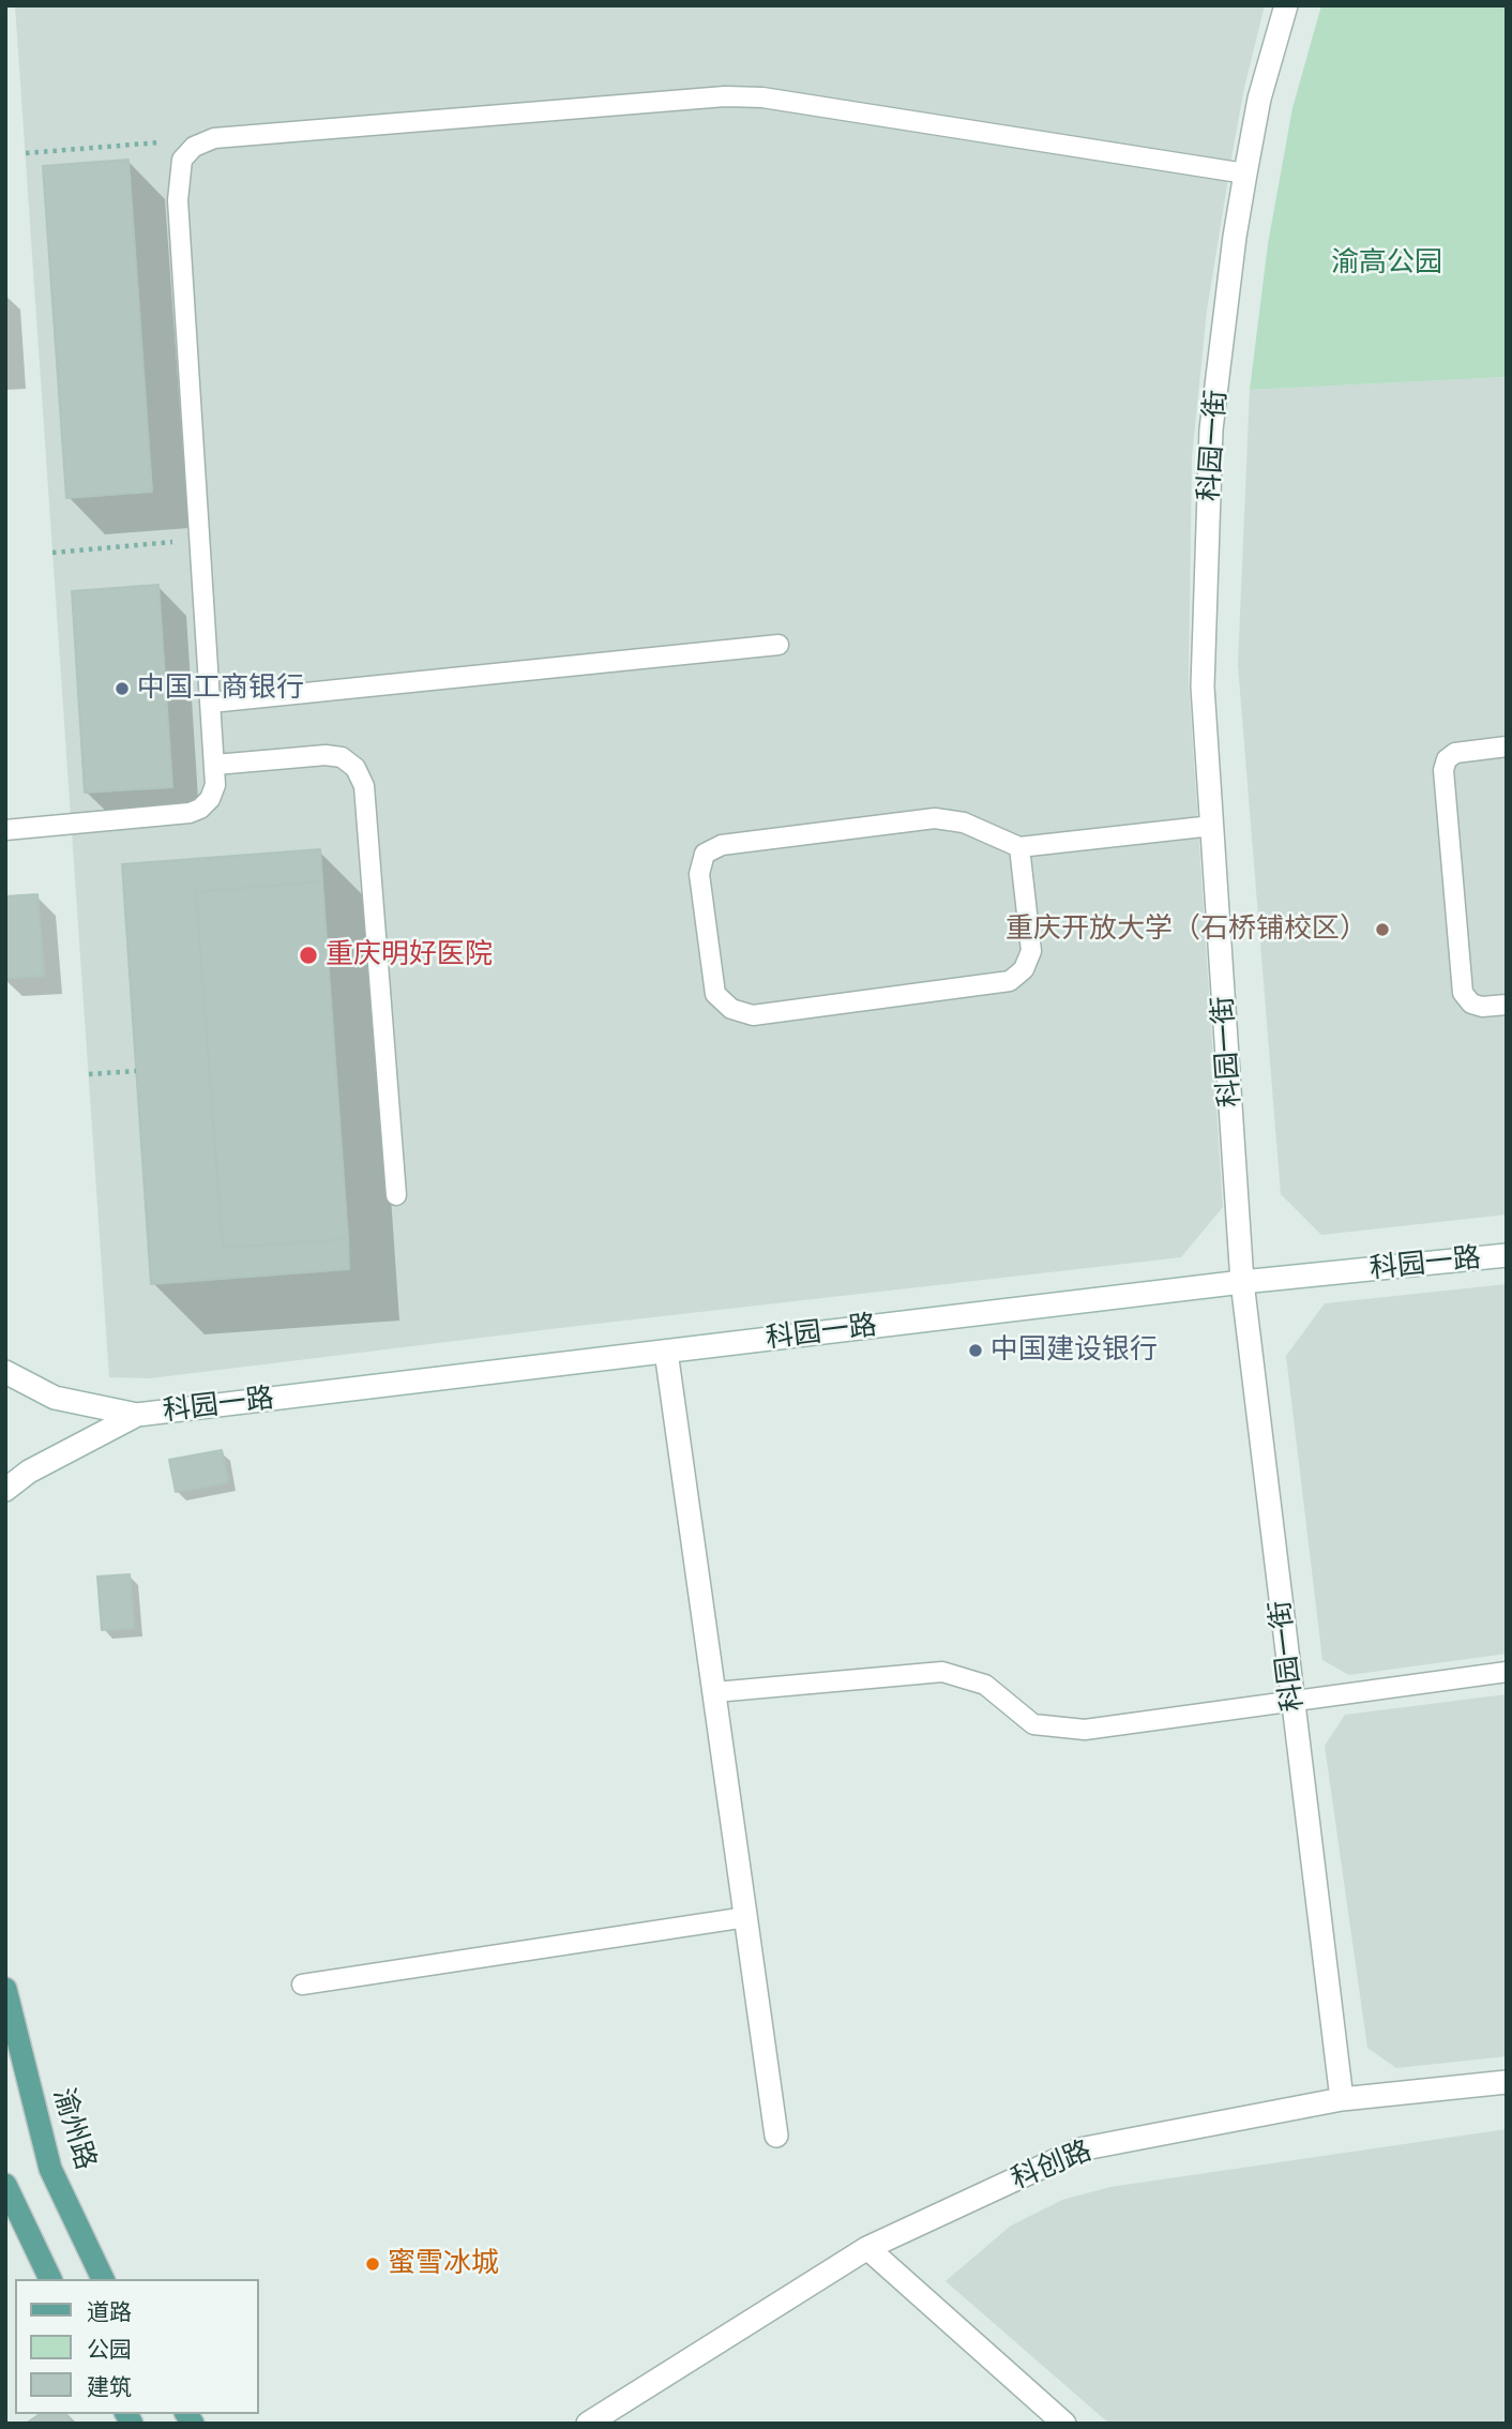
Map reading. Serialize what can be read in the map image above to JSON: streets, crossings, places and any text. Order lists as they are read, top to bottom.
{
  "streets": {
    "main road": ["渝州路"],
    "street": ["科园一街", "科园一路", "科创路"]
  },
  "crossings": [
    ["科园一街", "科园一路"],
    ["科园一街", "科创路"]
  ],
  "parks": ["渝高公园"],
  "places": [
    "中国工商银行",
    "重庆开放大学（石桥铺校区）",
    "重庆明好医院",
    "中国建设银行",
    "蜜雪冰城"
  ],
  "legend": ["道路", "公园", "建筑"]
}
